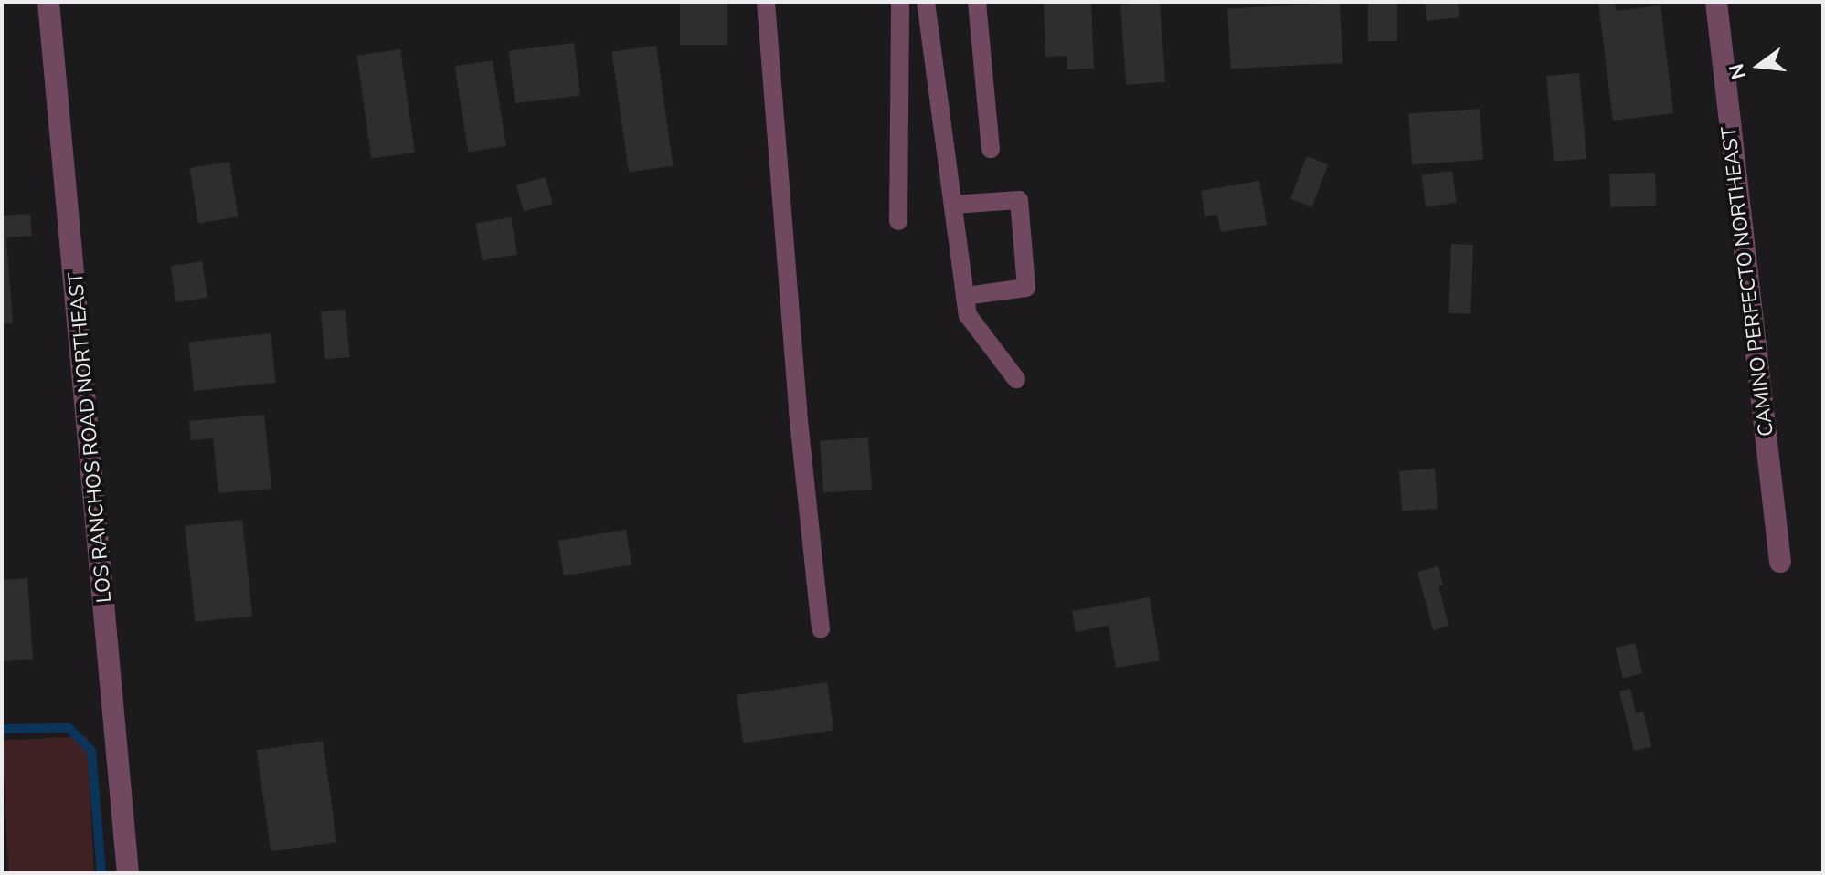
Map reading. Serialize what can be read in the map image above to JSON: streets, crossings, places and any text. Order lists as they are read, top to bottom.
{
  "streets": {
    "street": ["CAMINO PERFECTO NORTHEAST", "LOS RANCHOS ROAD NORTHEAST"]
  },
  "north": "left"
}
